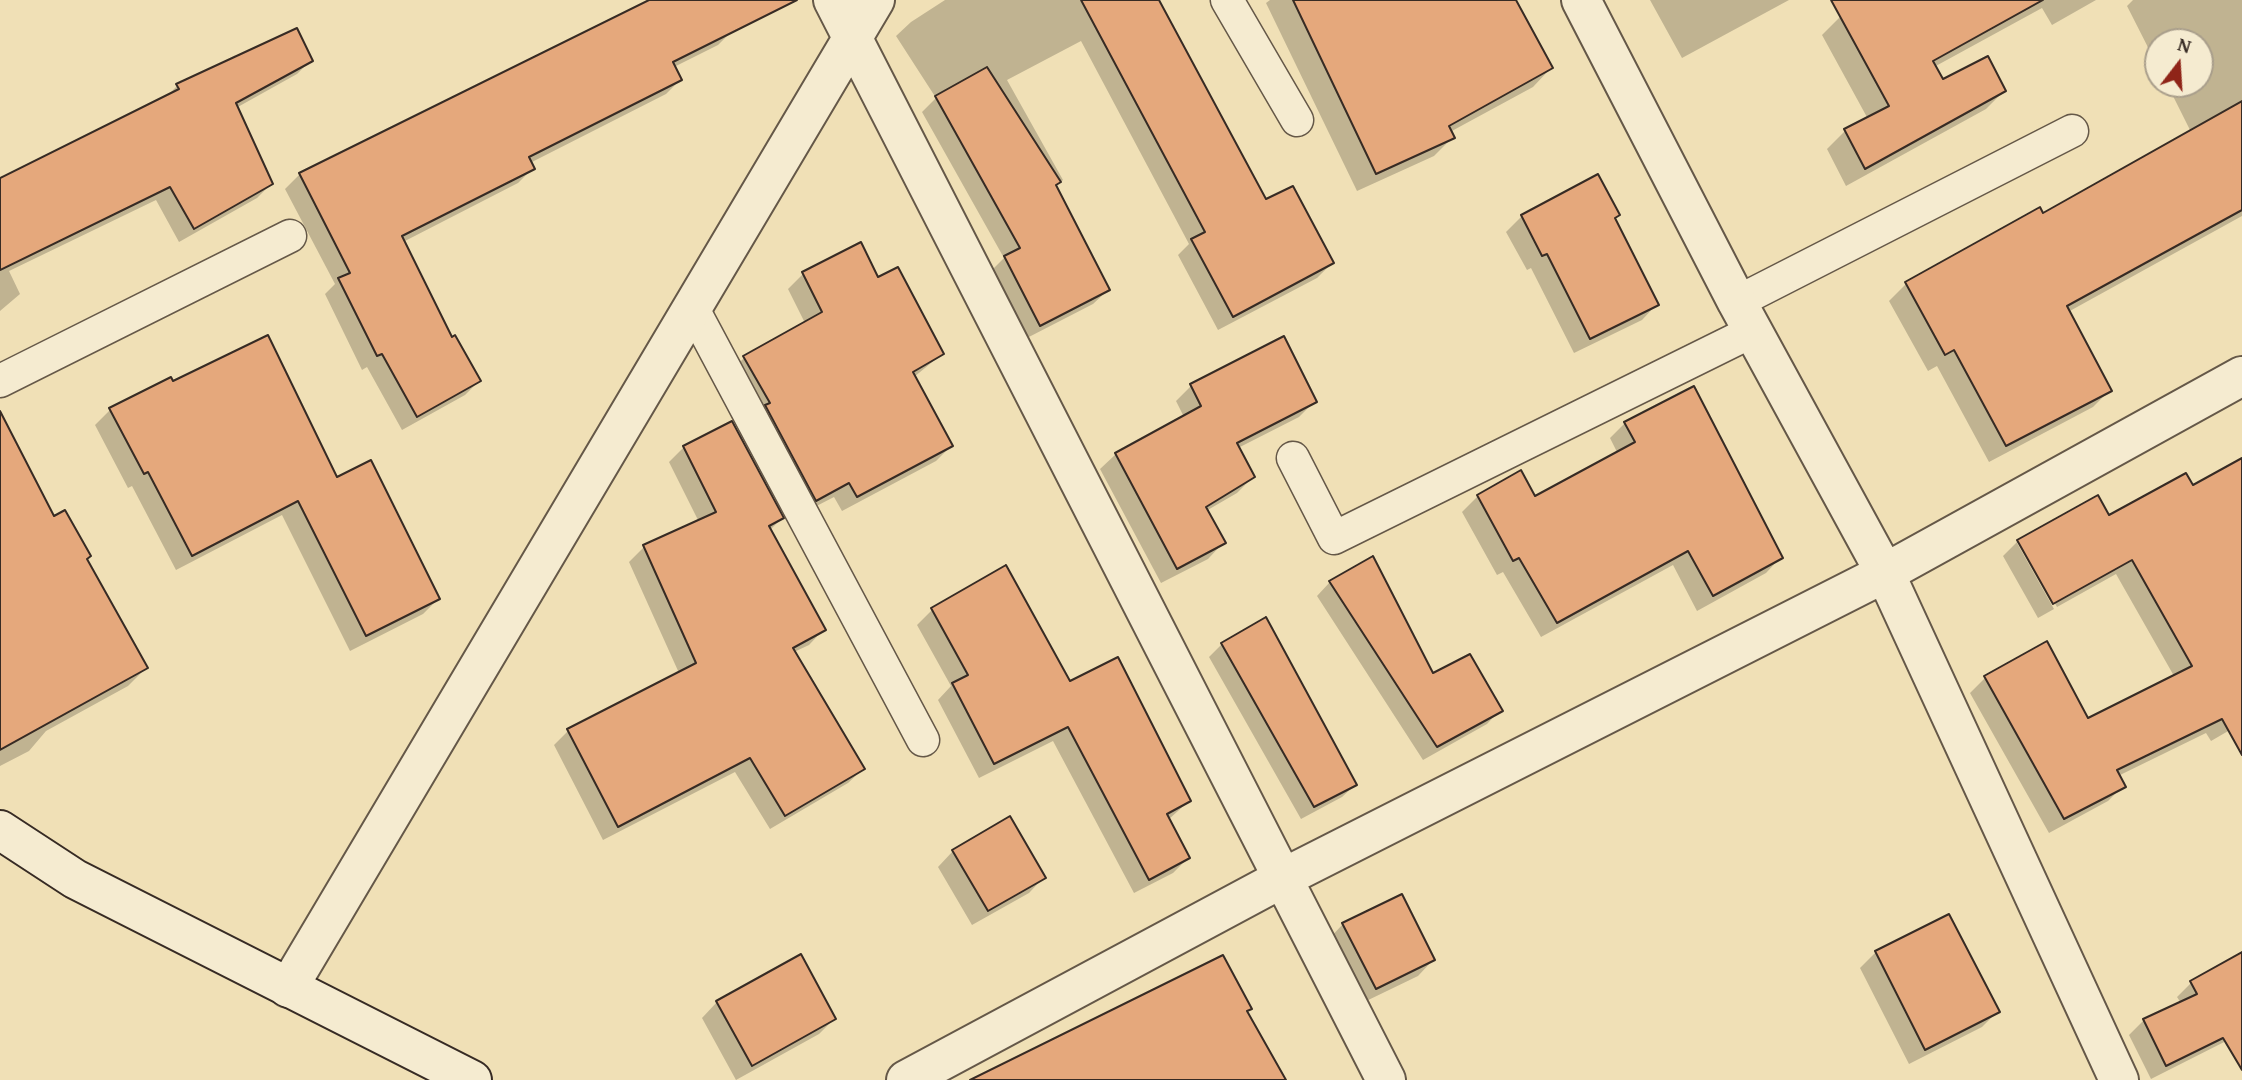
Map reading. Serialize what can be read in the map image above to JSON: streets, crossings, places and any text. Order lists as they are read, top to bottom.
{
  "north": "top"
}
